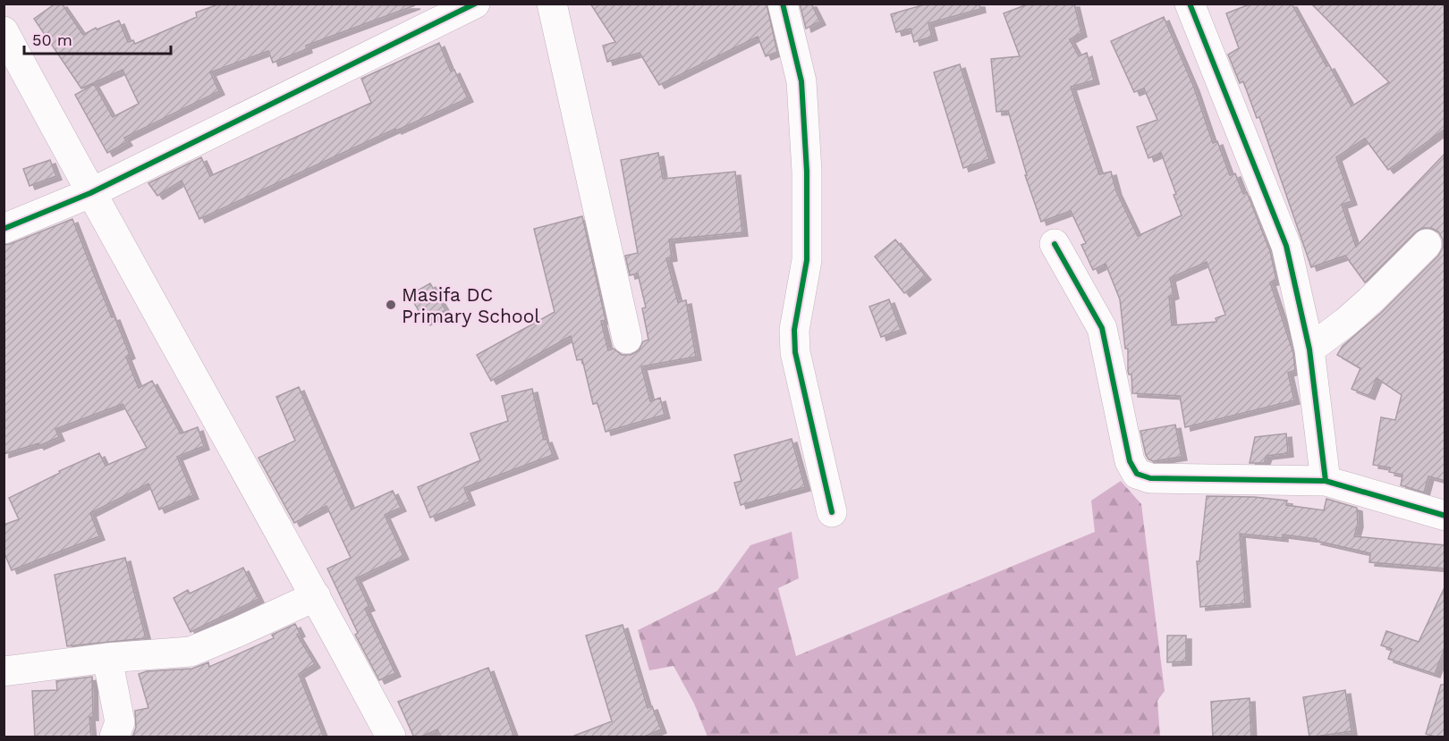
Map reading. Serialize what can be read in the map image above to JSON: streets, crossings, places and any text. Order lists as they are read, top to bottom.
{
  "places": ["Masifa DC Primary School"],
  "scale_bar": "50 m"
}
